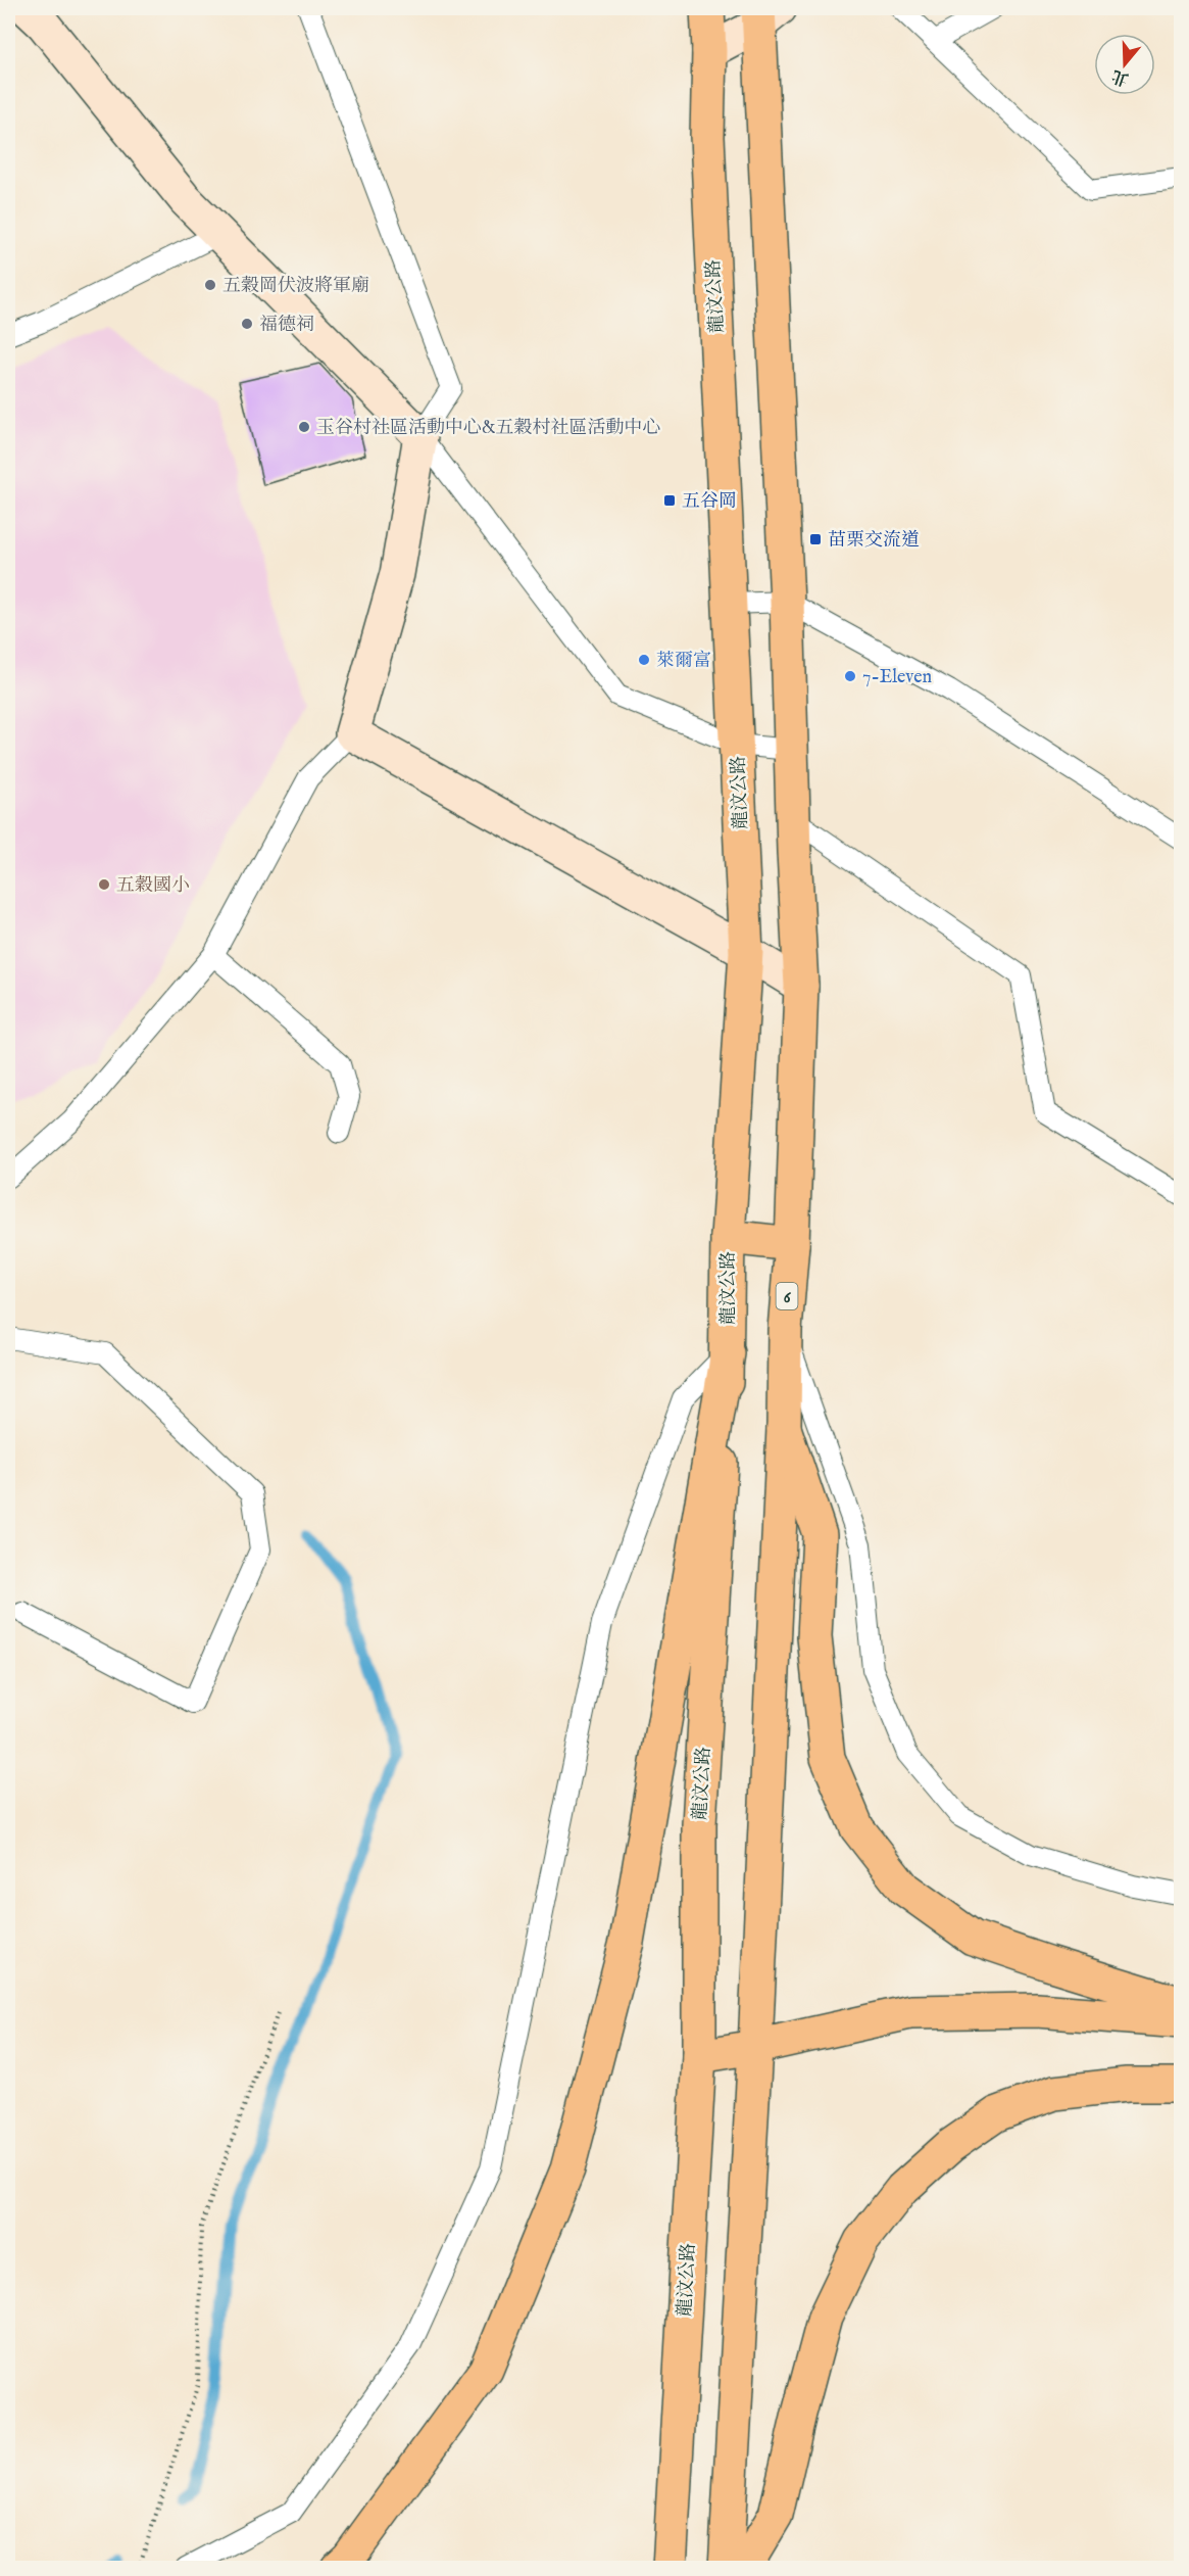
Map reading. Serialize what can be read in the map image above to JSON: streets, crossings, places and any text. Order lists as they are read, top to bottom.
{
  "streets": {
    "main road": ["龍汶公路", "6"]
  },
  "places": {
    "other": [
      "五穀岡伏波將軍廟",
      "福德祠",
      "玉谷村社區活動中心&五穀村社區活動中心",
      "萊爾富",
      "7-Eleven",
      "五穀國小"
    ],
    "transit": ["五谷岡", "苗栗交流道"]
  },
  "north": "bottom"
}
